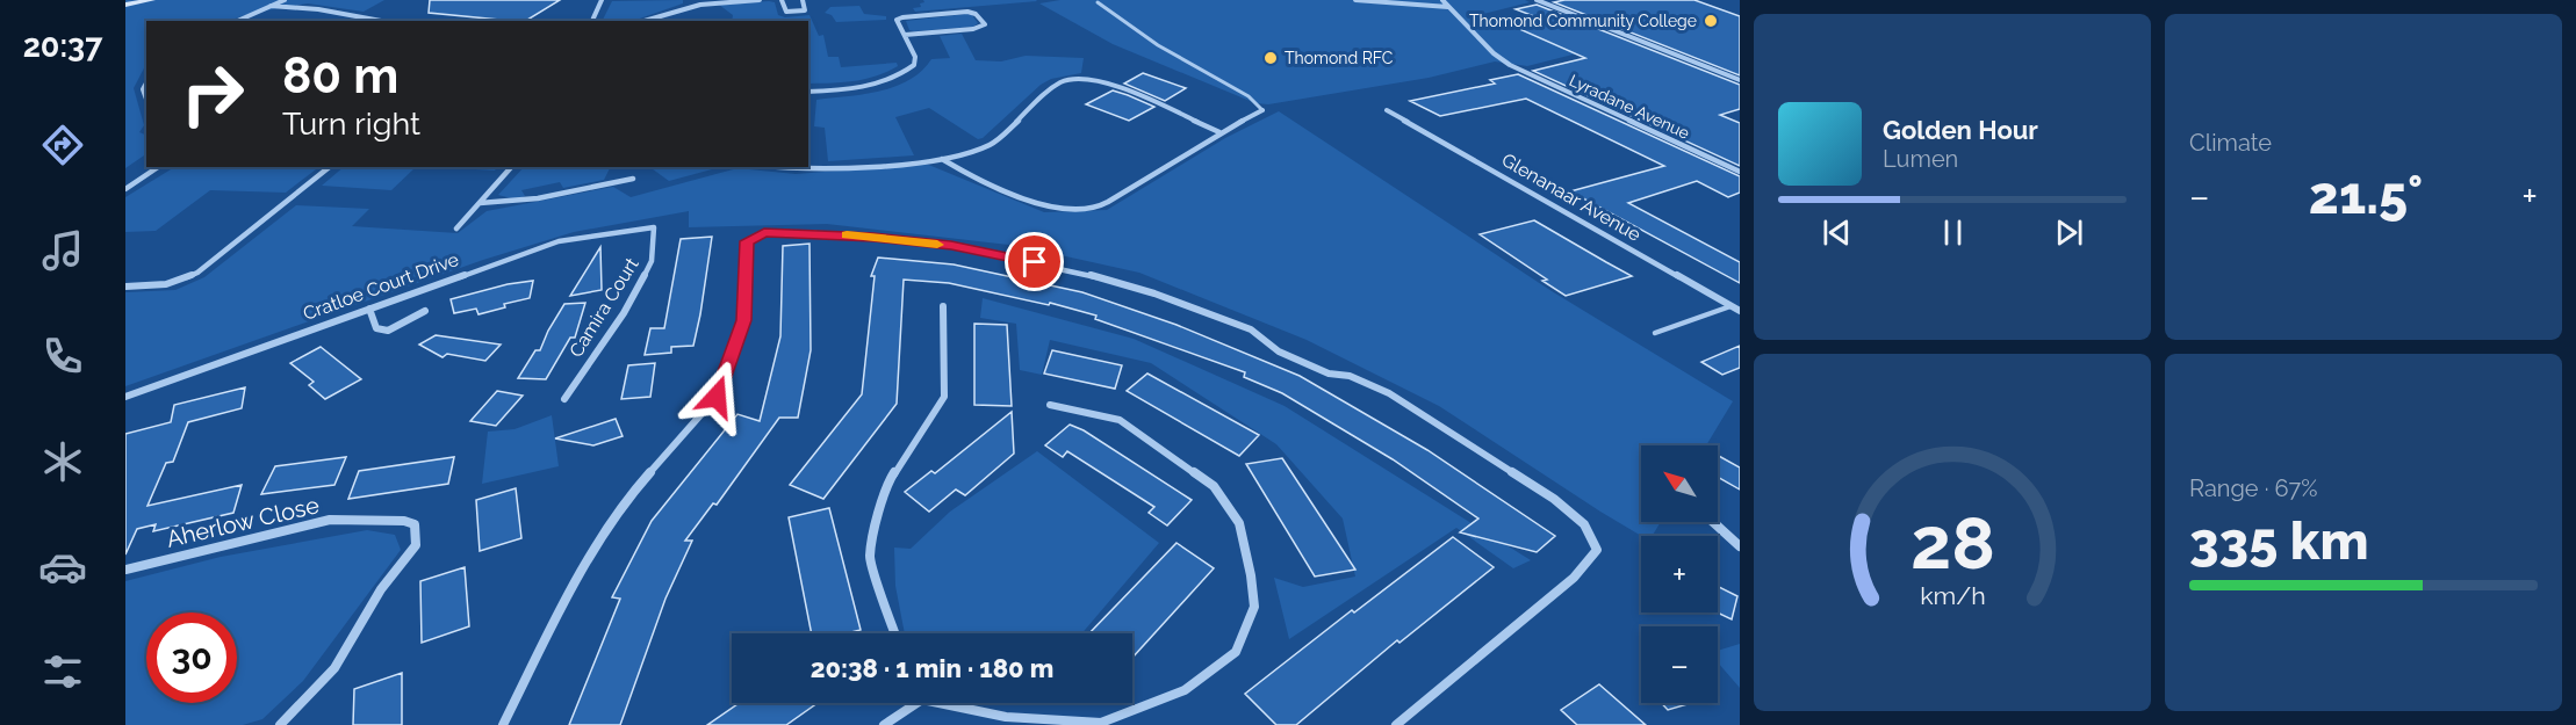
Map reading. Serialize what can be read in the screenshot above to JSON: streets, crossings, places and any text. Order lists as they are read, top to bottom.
{
  "streets": {
    "street": [
      "Lyradane Avenue",
      "Glenanaar Avenue",
      "Cratloe Court Drive",
      "Camira Court",
      "Aherlow Close"
    ]
  },
  "crossings": [
    ["Cratloe Court Drive", "Camira Court"]
  ],
  "places": ["Thomond Community College", "Thomond RFC"],
  "north": "top left",
  "page": {
    "tabs": "20:37",
    "tile": [
      "Climate",
      ["Range · 67%", "335 km"]
    ],
    "turn": ["80 m", "Turn right"],
    "song": ["Golden Hour", "Lumen"],
    "heat": ["−", "21.5°", "+"],
    "map_buttons": ["+", "−"],
    "limit": "30",
    "trip": "20:38 · 1 min · 180 m",
    "gauge": ["28", "km/h"]
  }
}
